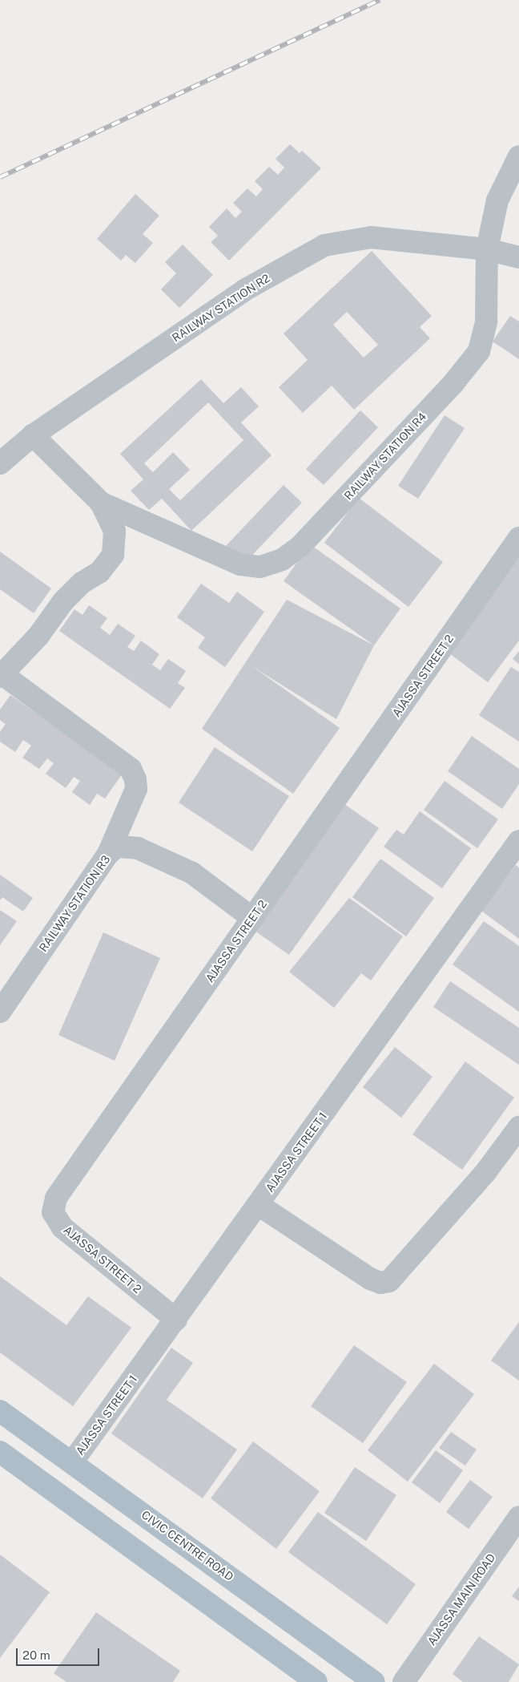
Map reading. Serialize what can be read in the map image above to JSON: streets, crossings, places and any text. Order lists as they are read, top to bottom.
{
  "streets": {
    "main road": ["CIVIC CENTRE ROAD"],
    "street": [
      "RAILWAY STATION R2",
      "RAILWAY STATION R4",
      "AJASSA STREET 2",
      "RAILWAY STATION R3",
      "AJASSA STREET 1",
      "AJASSA MAIN ROAD"
    ]
  },
  "crossings": [
    ["RAILWAY STATION R2", "RAILWAY STATION R4"],
    ["AJASSA STREET 2", "RAILWAY STATION R3"],
    ["AJASSA STREET 2", "AJASSA STREET 1"],
    ["AJASSA STREET 1", "CIVIC CENTRE ROAD"]
  ],
  "scale_bar": "20 m"
}
